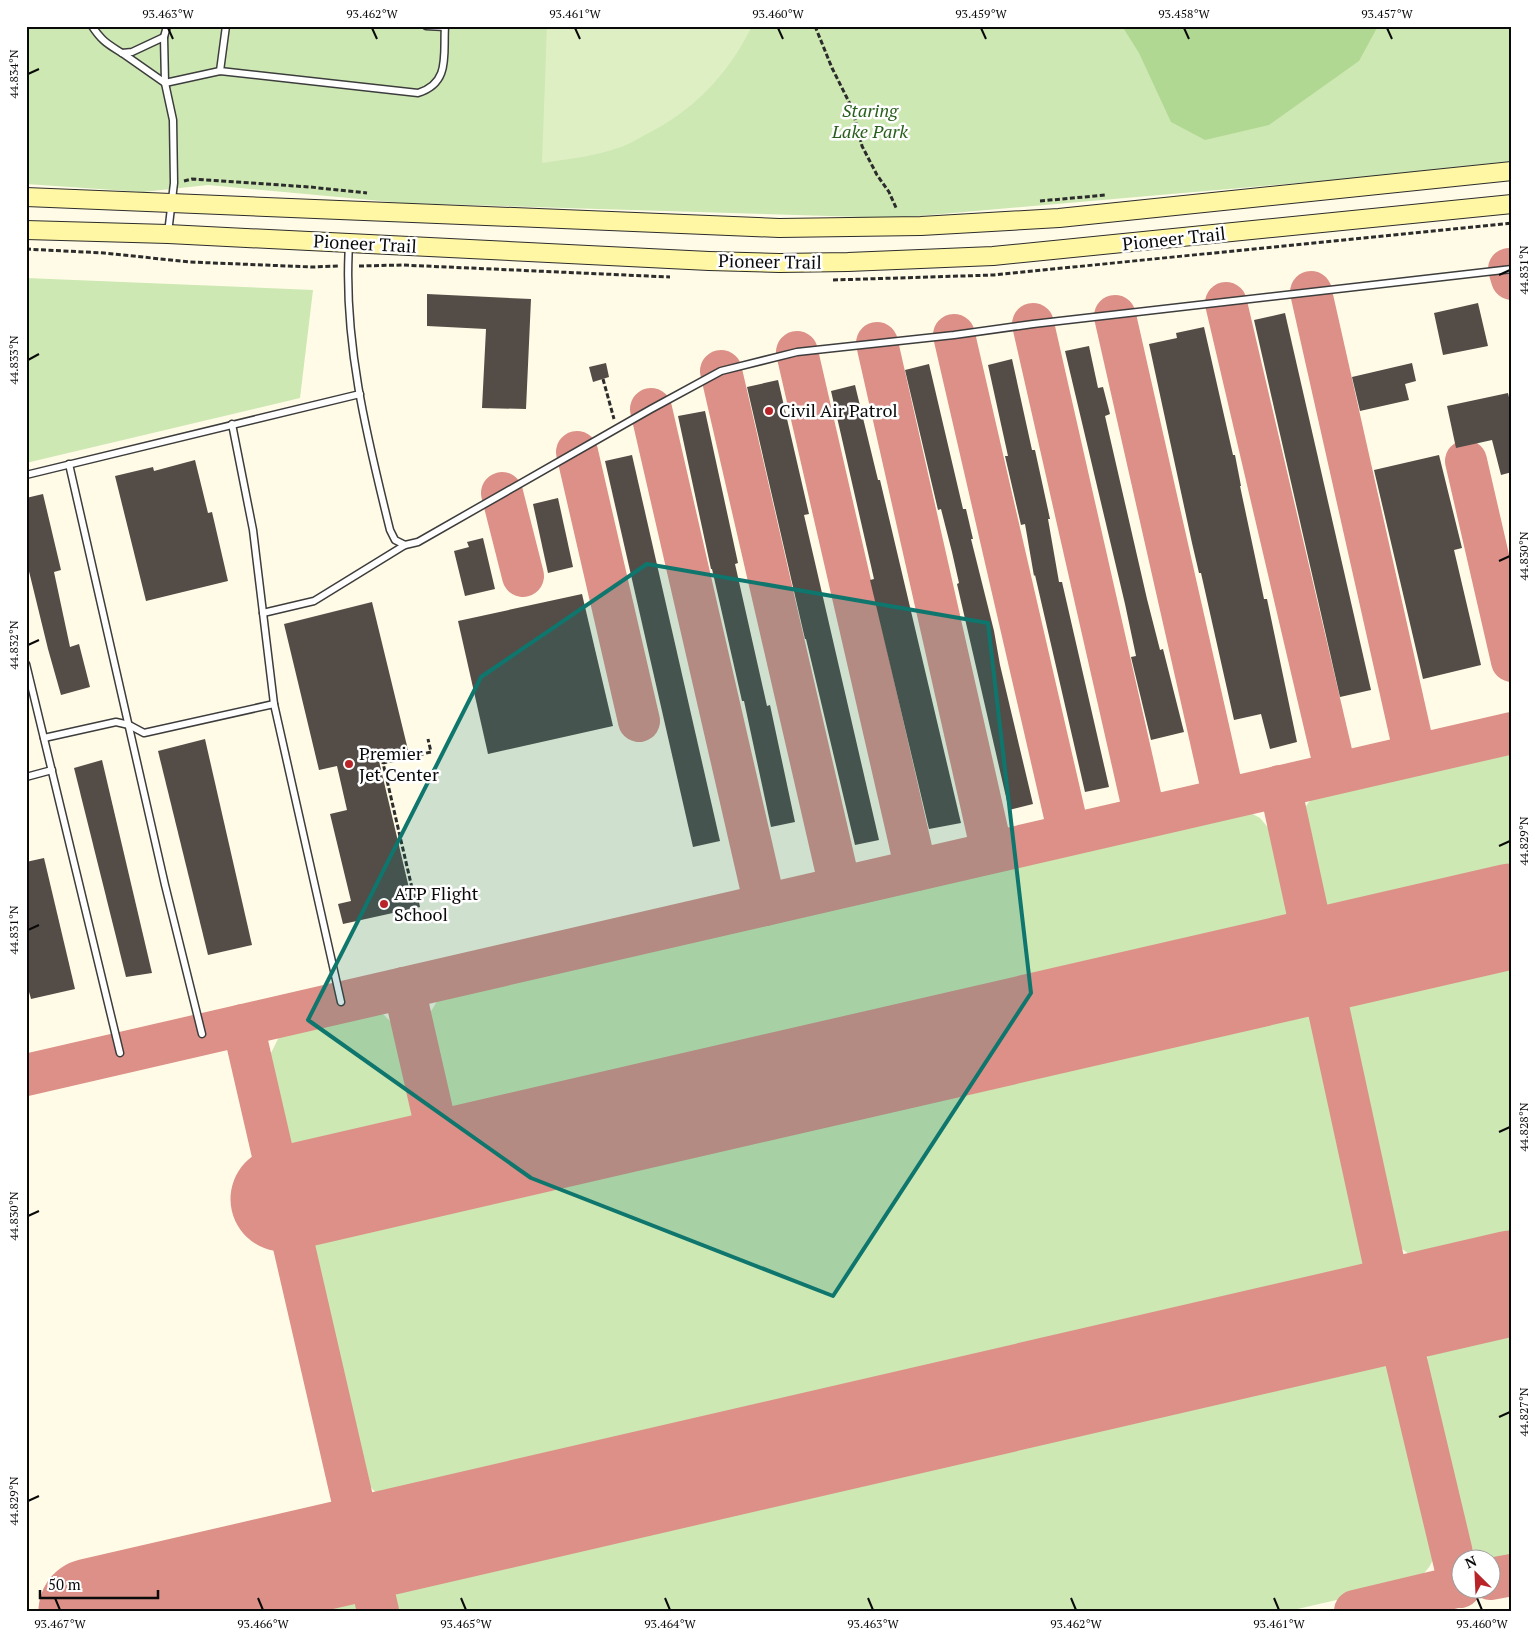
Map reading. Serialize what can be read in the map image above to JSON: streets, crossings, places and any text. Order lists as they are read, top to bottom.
{
  "streets": {
    "main road": ["Pioneer Trail"]
  },
  "parks": ["Staring Lake Park"],
  "places": ["Civil Air Patrol", "Premier Jet Center", "ATP Flight School"],
  "scale_bar": "50 m",
  "north": "top left",
  "coordinates": [
    "93.463°W",
    "93.462°W",
    "93.461°W",
    "93.460°W",
    "93.459°W",
    "93.458°W",
    "93.457°W",
    "44.834°N",
    "44.831°N",
    "44.833°N",
    "44.830°N",
    "44.832°N",
    "44.829°N",
    "44.828°N",
    "44.827°N",
    "93.467°W",
    "93.466°W",
    "93.465°W",
    "93.464°W"
  ]
}
